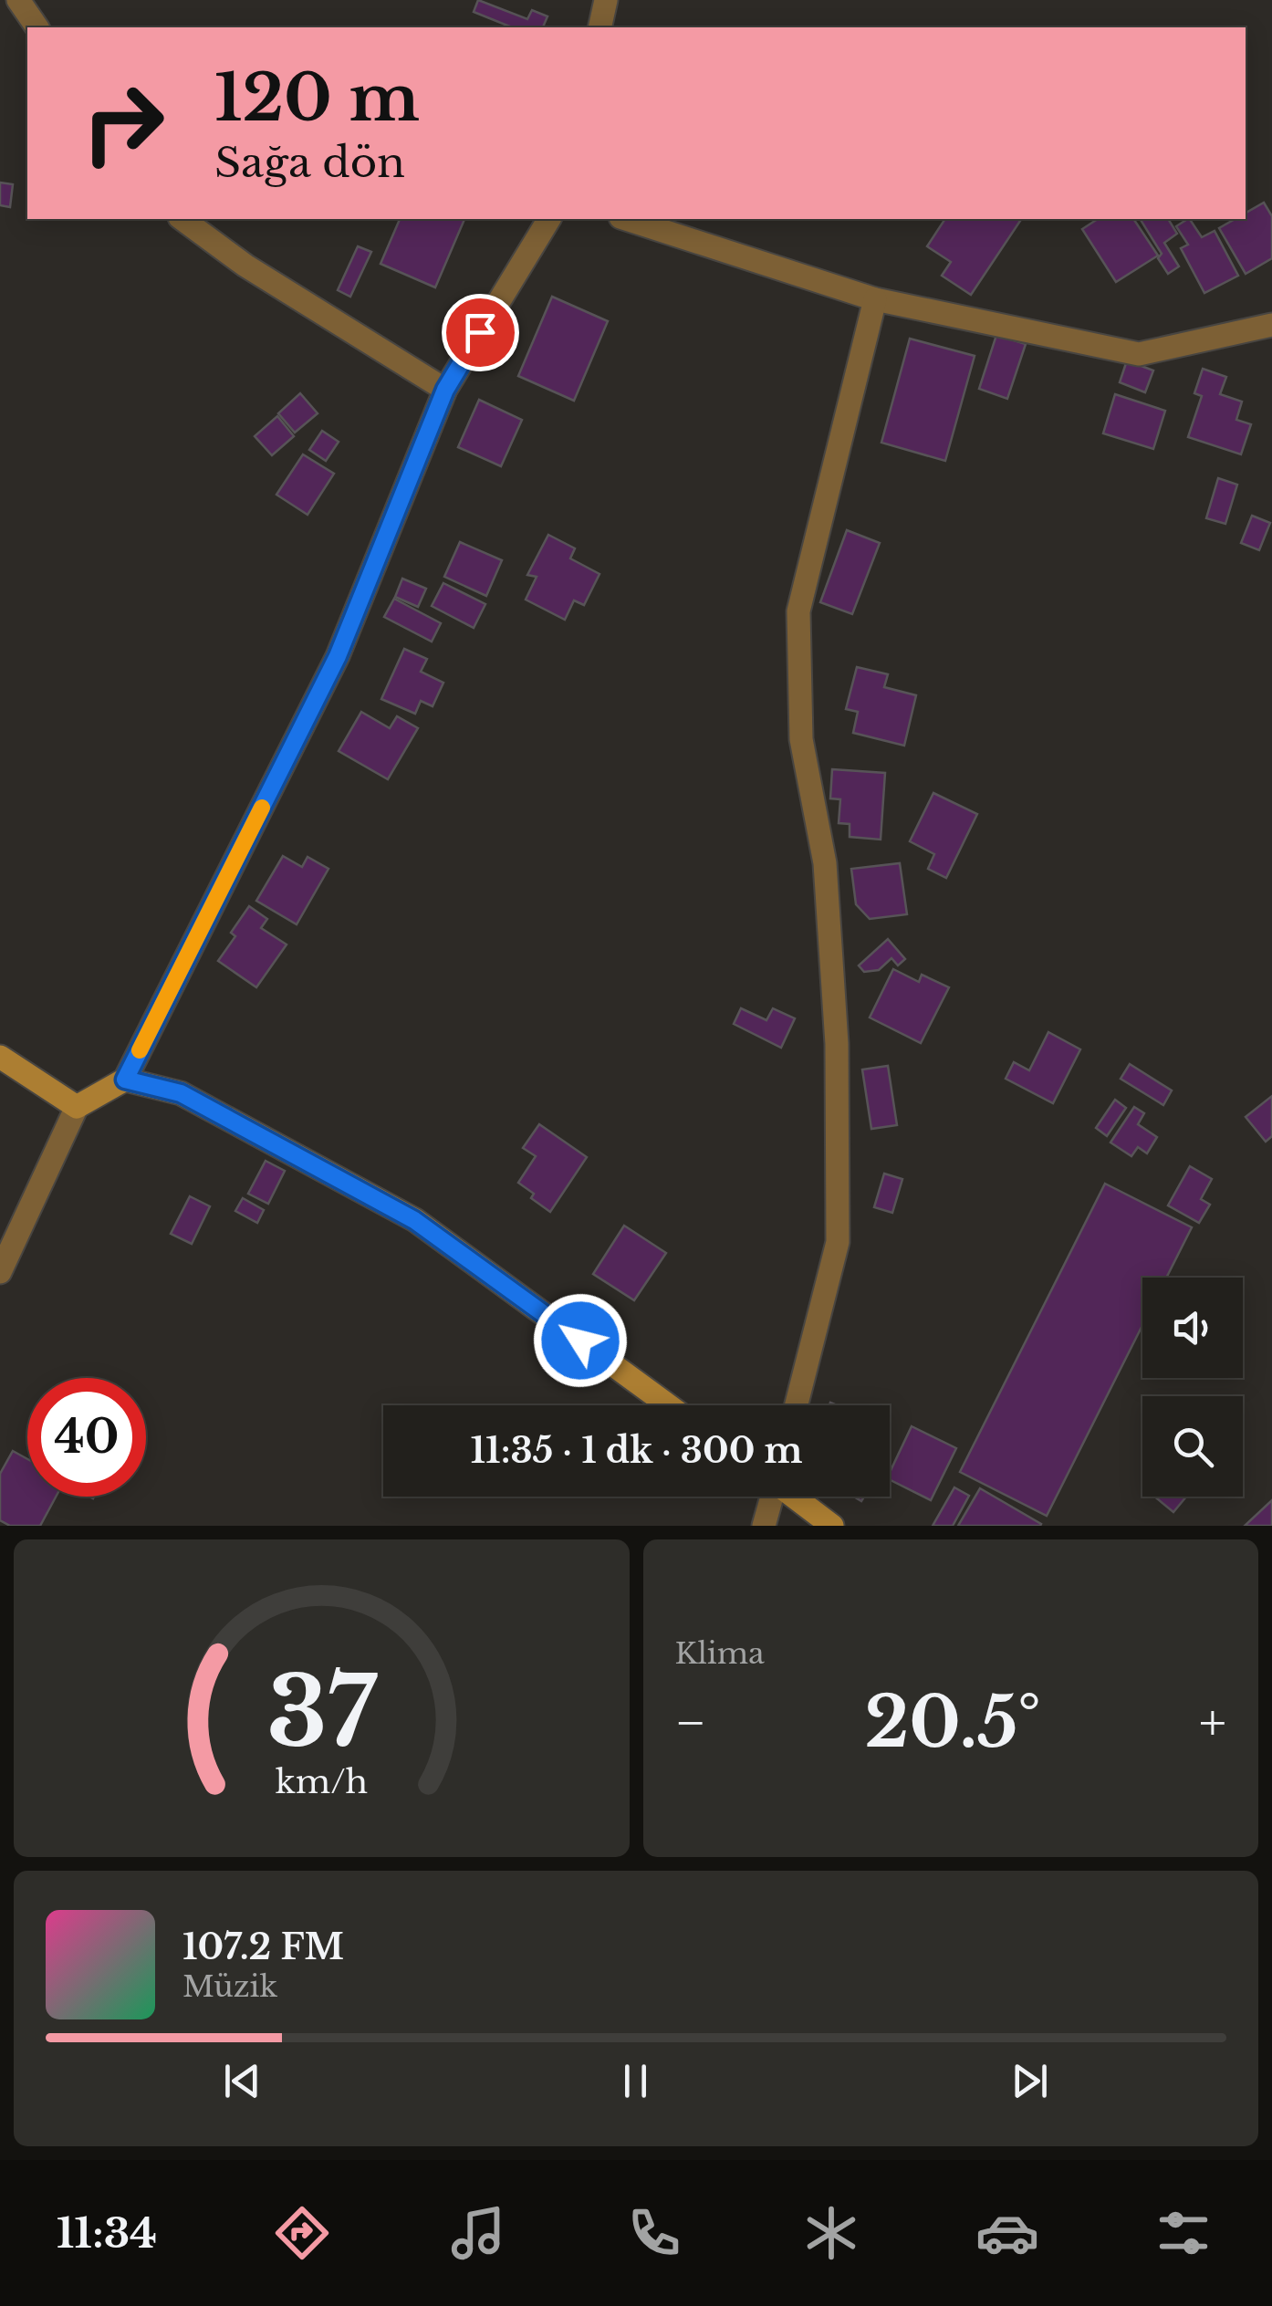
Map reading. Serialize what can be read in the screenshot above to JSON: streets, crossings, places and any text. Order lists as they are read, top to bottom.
{
  "page": {
    "turn": ["120 m", "Sağa dön"],
    "limit": "40",
    "trip": "11:35 · 1 dk · 300 m",
    "tile": "Klima",
    "heat": ["−", "20.5°", "+"],
    "song": ["107.2 FM", "Müzik"],
    "tabs": "11:34",
    "gauge": ["37", "km/h"]
  }
}
